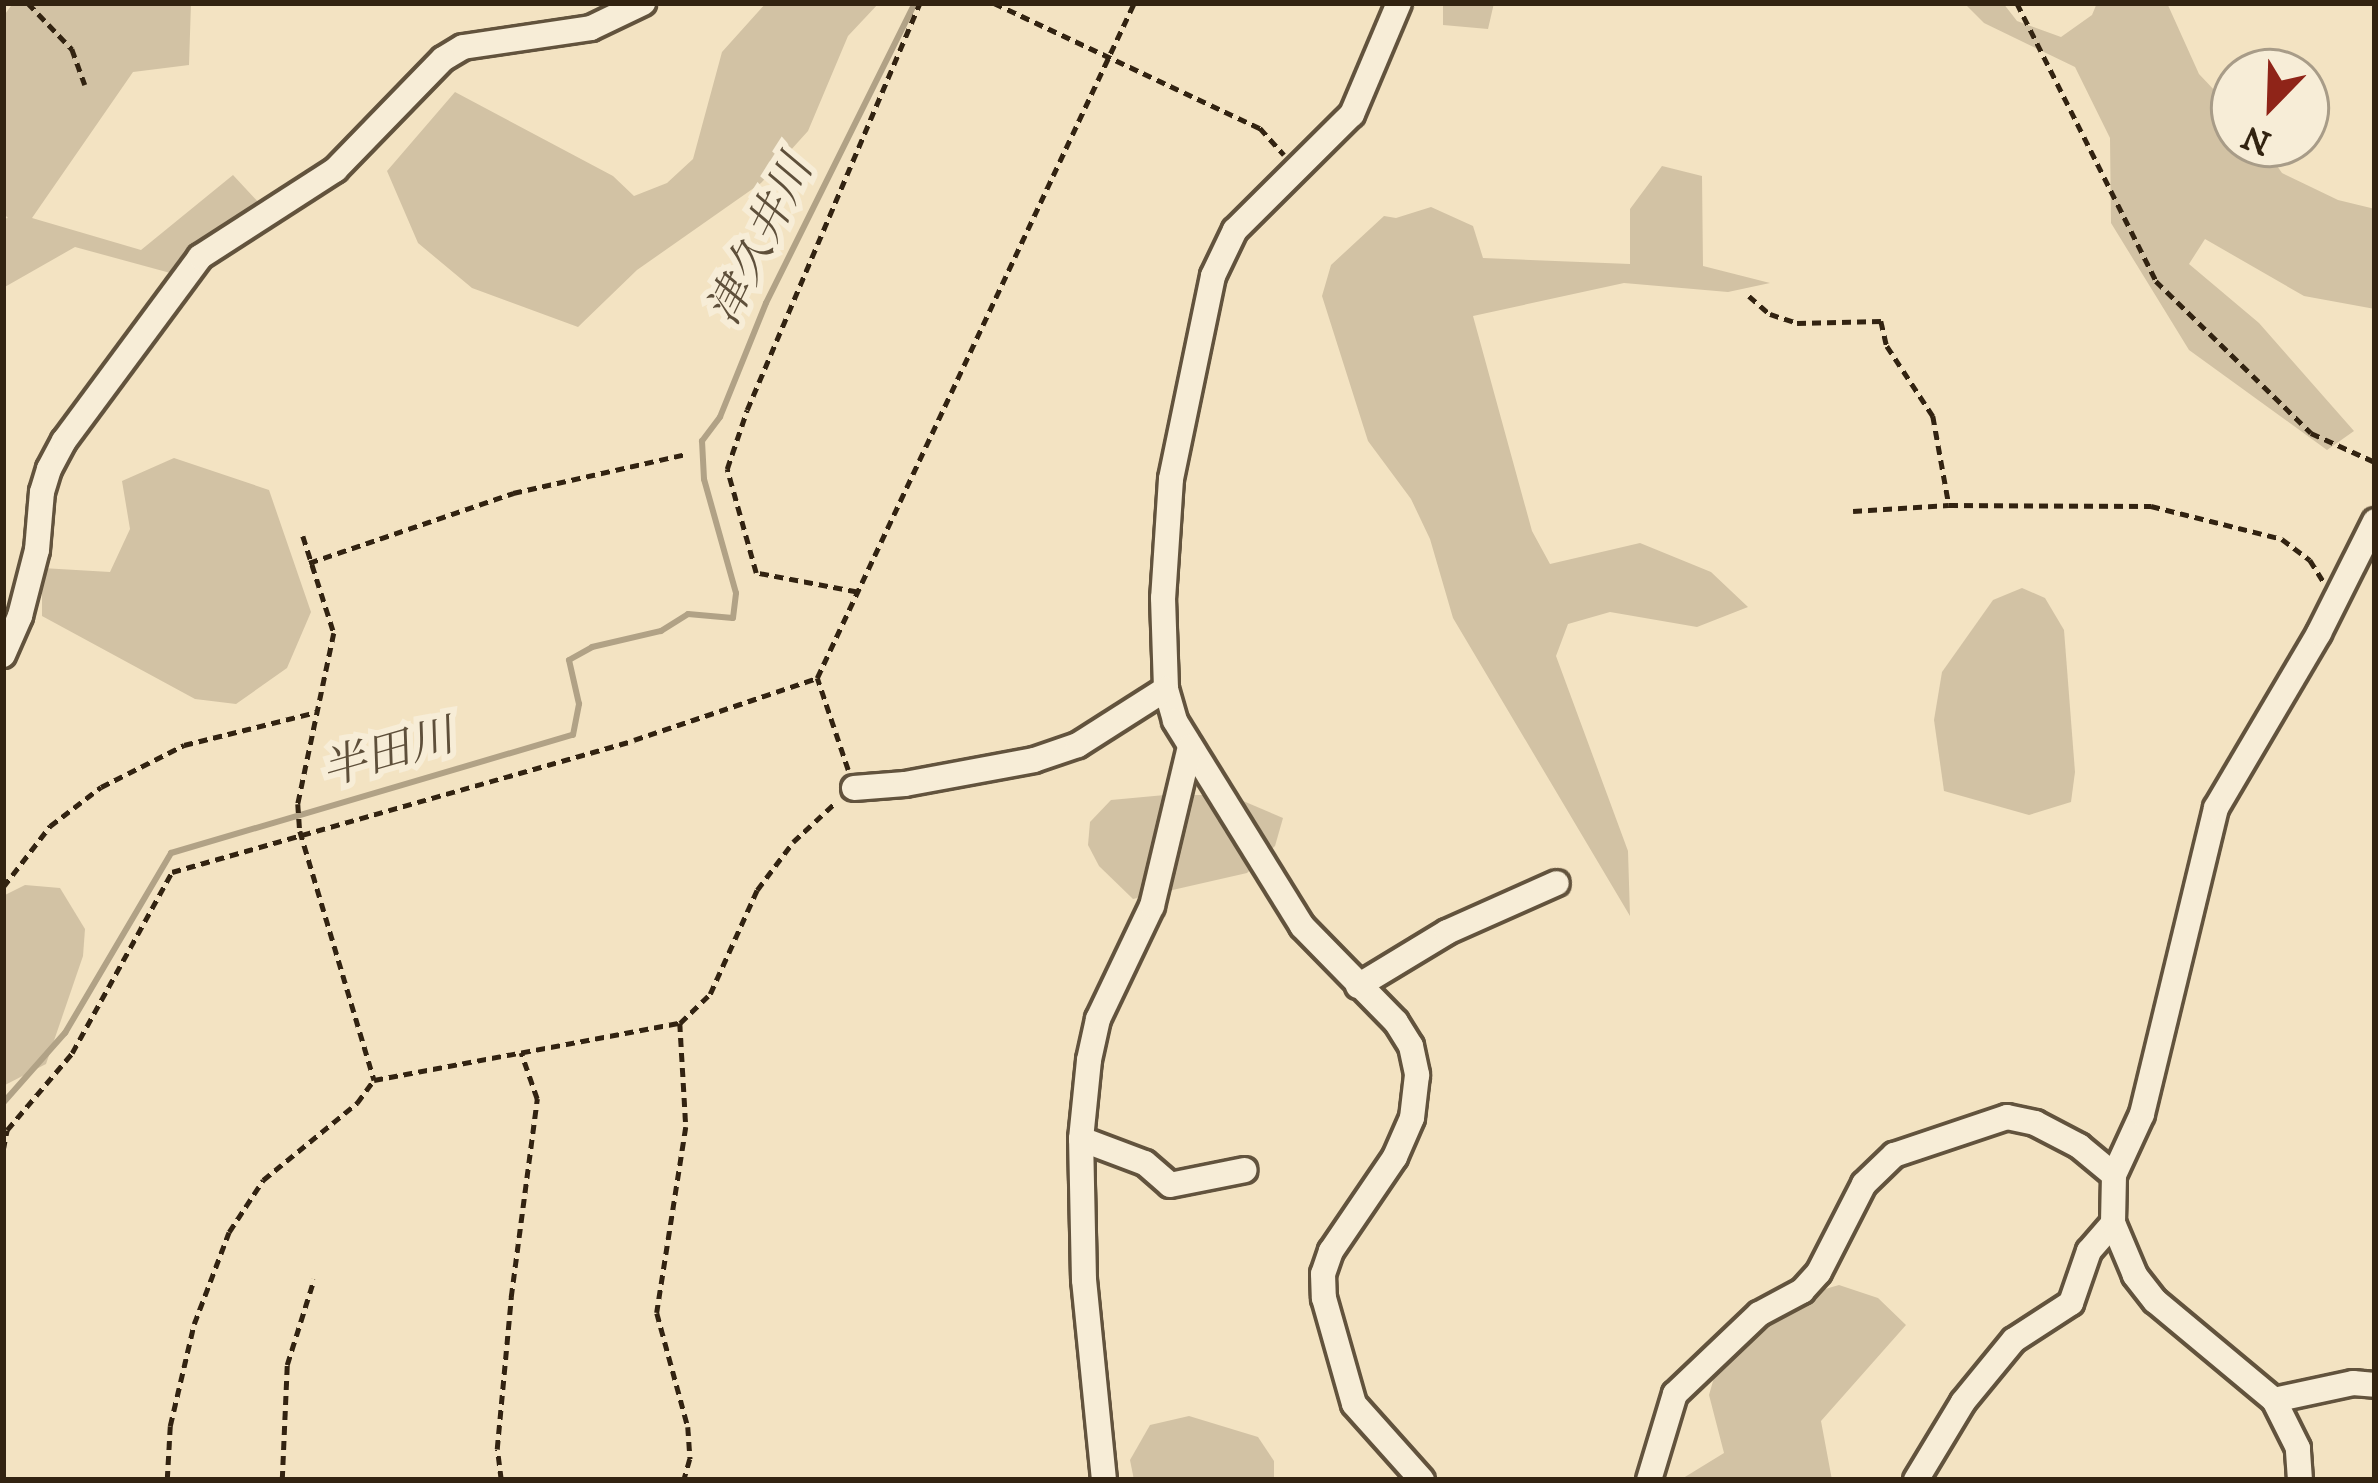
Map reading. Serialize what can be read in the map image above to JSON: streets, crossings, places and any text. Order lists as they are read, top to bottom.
{
  "water": ["津久井川", "半田川"],
  "north": "bottom left"
}
